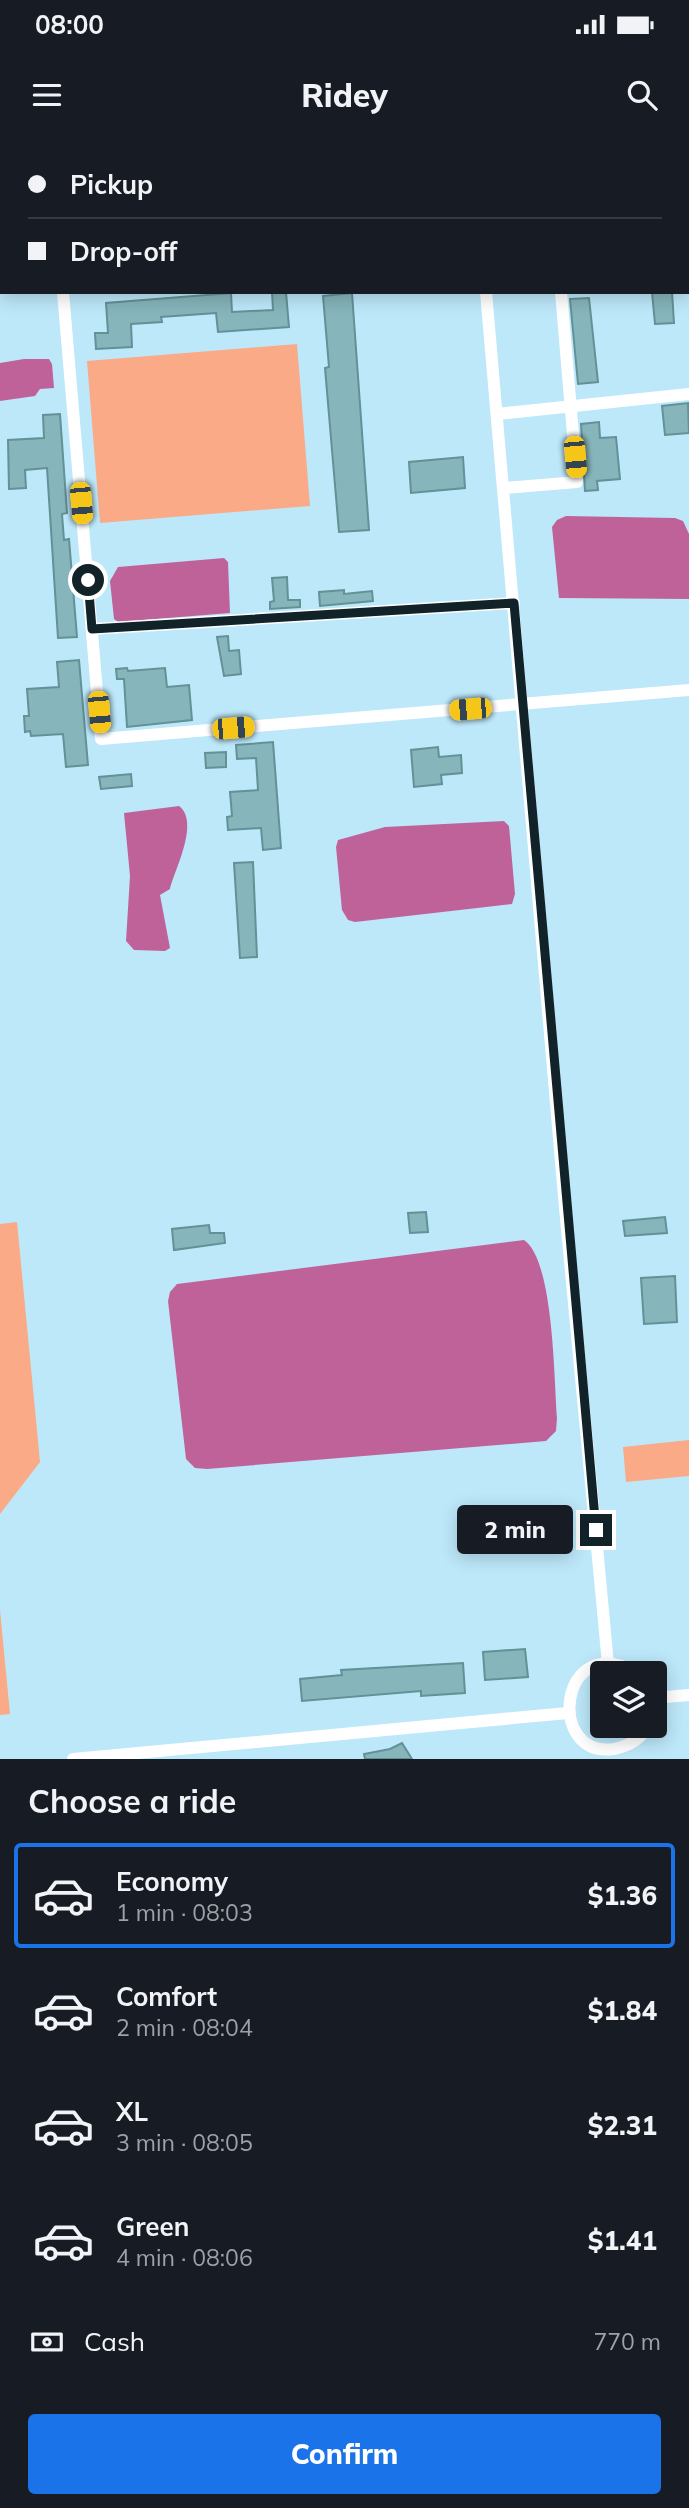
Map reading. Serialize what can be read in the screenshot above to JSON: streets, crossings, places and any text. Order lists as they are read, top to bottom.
{
  "page": {
    "status": "08:00",
    "header": "Ridey",
    "banner": ["Pickup", "Drop-off"],
    "bubble": "2 min",
    "heading": "Choose a ride",
    "list": [
      {
        "name": "Economy",
        "note": "1 min · 08:03",
        "value": "$1.36"
      },
      {
        "name": "Comfort",
        "note": "2 min · 08:04",
        "value": "$1.84"
      },
      {
        "name": "XL",
        "note": "3 min · 08:05",
        "value": "$2.31"
      },
      {
        "name": "Green",
        "note": "4 min · 08:06",
        "value": "$1.41"
      }
    ],
    "pay": ["Cash", "770 m"],
    "buttons": "Confirm"
  }
}
